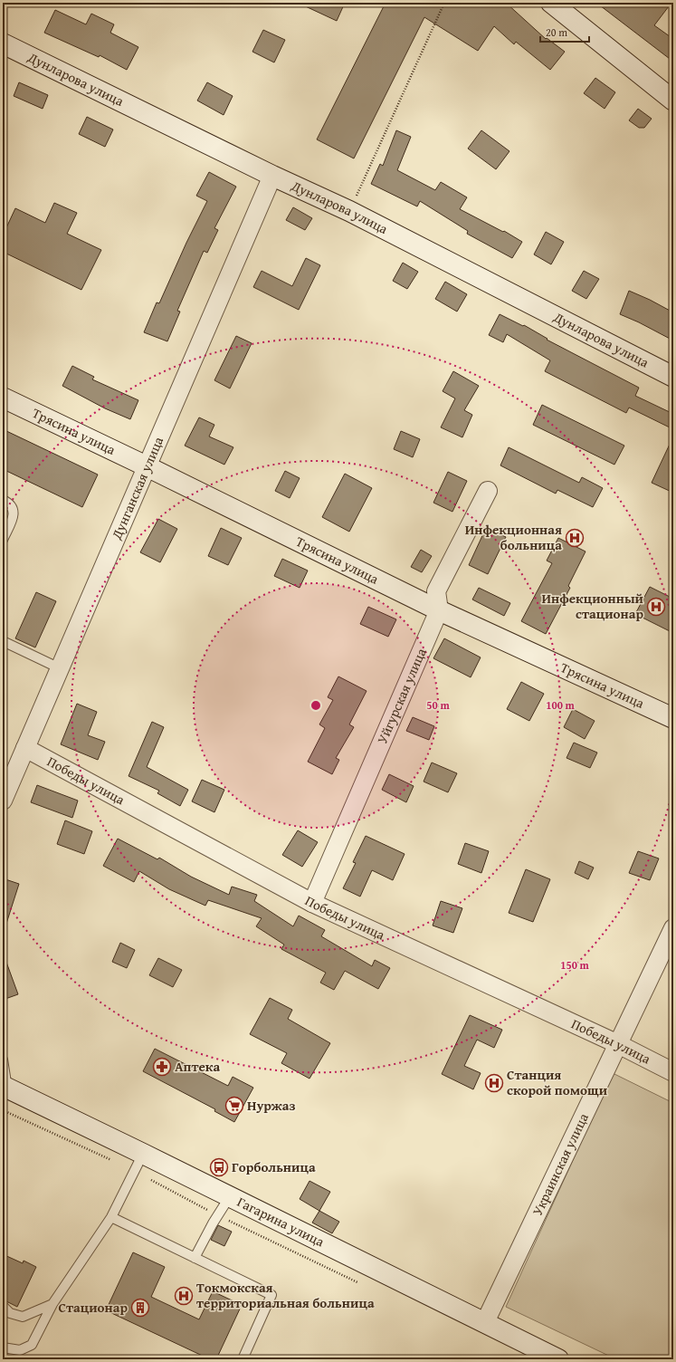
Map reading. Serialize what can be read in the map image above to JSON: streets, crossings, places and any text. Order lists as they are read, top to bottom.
{
  "streets": {
    "main road": ["Дунларова улица", "Трясина улица", "Гагарина улица"],
    "street": [
      "Дунганская улица",
      "Уйгурская улица",
      "Победы улица",
      "Украинская улица"
    ]
  },
  "crossings": [
    ["Дунларова улица", "Дунганская улица"],
    ["Трясина улица", "Дунганская улица"],
    ["Трясина улица", "Уйгурская улица"],
    ["Дунганская улица", "Победы улица"],
    ["Уйгурская улица", "Победы улица"],
    ["Победы улица", "Украинская улица"],
    ["Украинская улица", "Гагарина улица"]
  ],
  "places": {
    "hospital": [
      "Инфекционная больница",
      "Инфекционный стационар",
      "Станция скорой помощи",
      "Токмокская территориальная больница"
    ],
    "pharmacy": ["Аптека"],
    "supermarket": ["Нуржаз"],
    "bus stop": ["Горбольница"],
    "building": ["Cтационар"]
  },
  "scale_bar": "20 m",
  "rings": ["50 m", "100 m", "150 m"]
}
